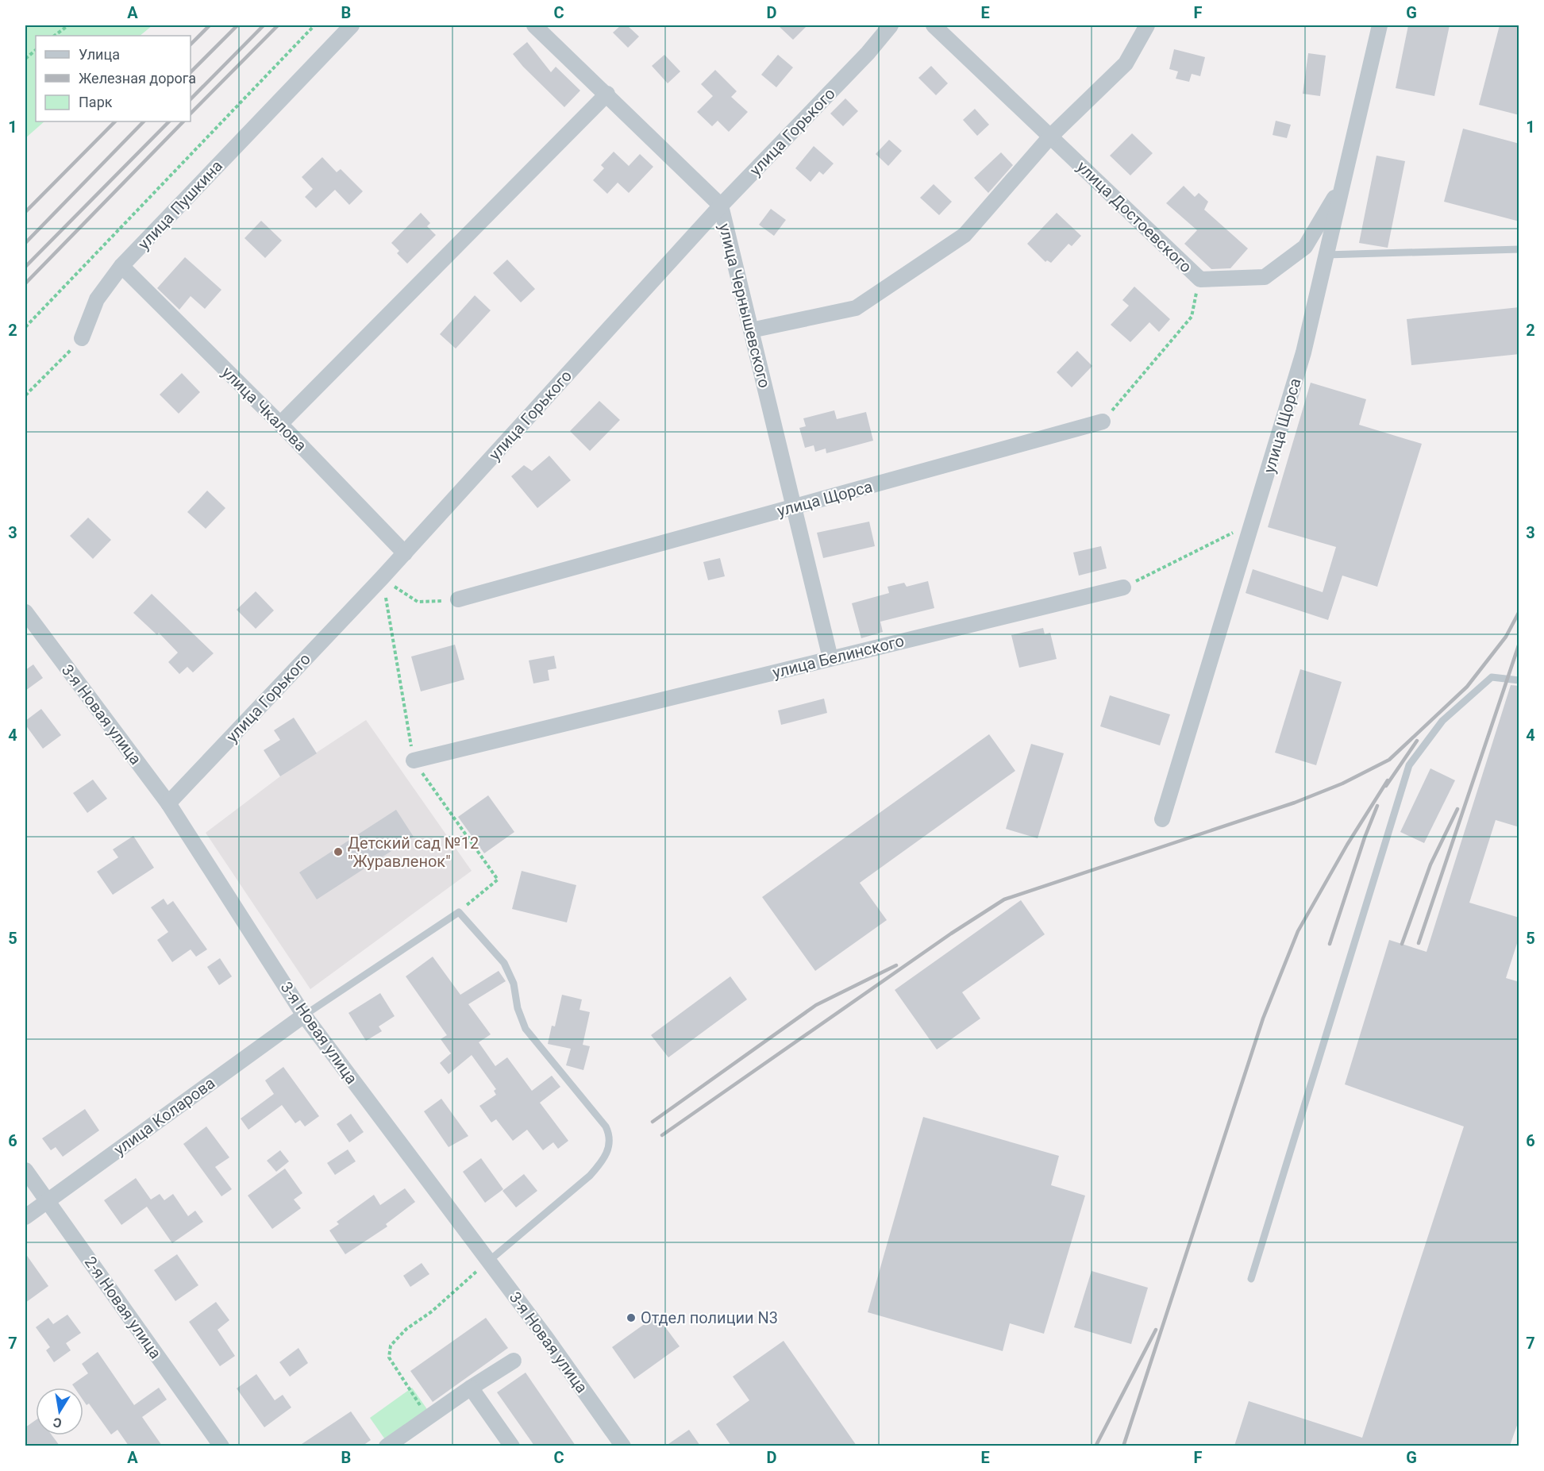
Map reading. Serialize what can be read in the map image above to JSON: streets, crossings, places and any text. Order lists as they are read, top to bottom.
{
  "streets": {
    "street": [
      "улица Горького",
      "улица Пушкина",
      "улица Достоевского",
      "улица Чернышевского",
      "улица Чкалова",
      "улица Щорса",
      "улица Белинского",
      "3-я Новая улица",
      "улица Коларова",
      "2-я Новая улица"
    ]
  },
  "crossings": [
    ["улица Горького", "улица Чернышевского"],
    ["улица Горького", "улица Чкалова"],
    ["улица Горького", "3-я Новая улица"],
    ["улица Пушкина", "улица Чкалова"],
    ["улица Достоевского", "улица Щорса"],
    ["улица Чернышевского", "улица Щорса"],
    ["улица Чернышевского", "улица Белинского"],
    ["3-я Новая улица", "улица Коларова"],
    ["улица Коларова", "2-я Новая улица"]
  ],
  "places": ["Детский сад №12 \"Журавленок\"", "Отдел полиции N3"],
  "legend": ["Улица", "Железная дорога", "Парк"],
  "north": "bottom",
  "grid": {
    "columns": [
      "A",
      "B",
      "C",
      "D",
      "E",
      "F",
      "G"
    ],
    "rows": [
      "1",
      "2",
      "3",
      "4",
      "5",
      "6",
      "7"
    ]
  }
}
